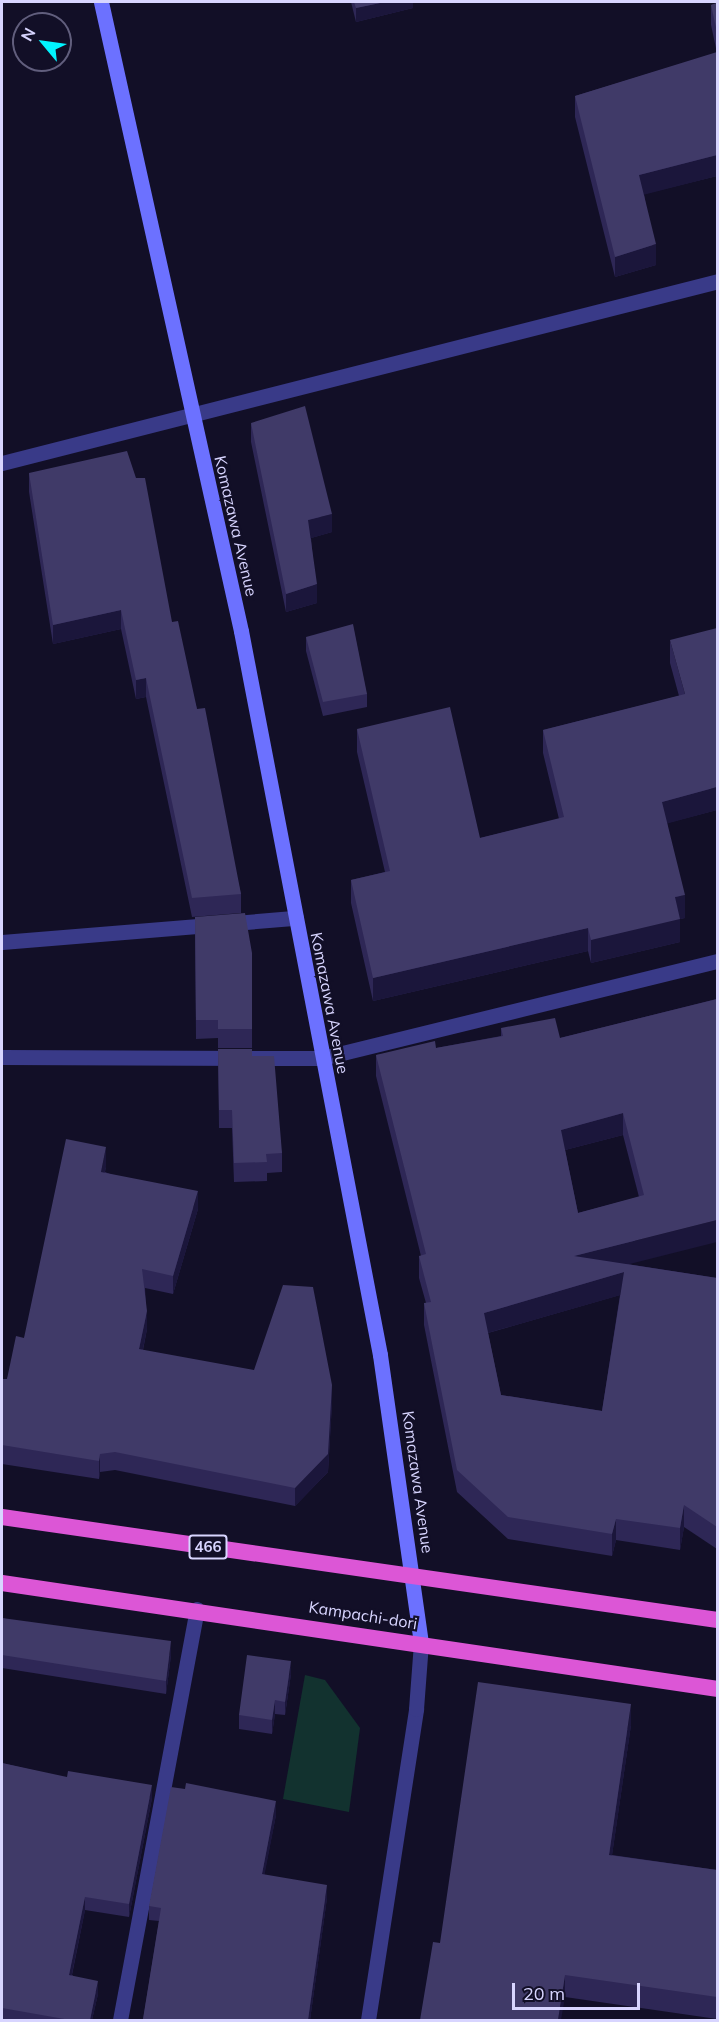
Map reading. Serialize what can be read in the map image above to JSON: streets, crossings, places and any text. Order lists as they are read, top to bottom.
{
  "streets": {
    "highway": ["466", "Kampachi-dori"],
    "main road": ["Komazawa Avenue"]
  },
  "crossings": [
    ["Komazawa Avenue", "466"],
    ["Komazawa Avenue", "Kampachi-dori"]
  ],
  "scale_bar": "20 m",
  "north": "top left"
}
